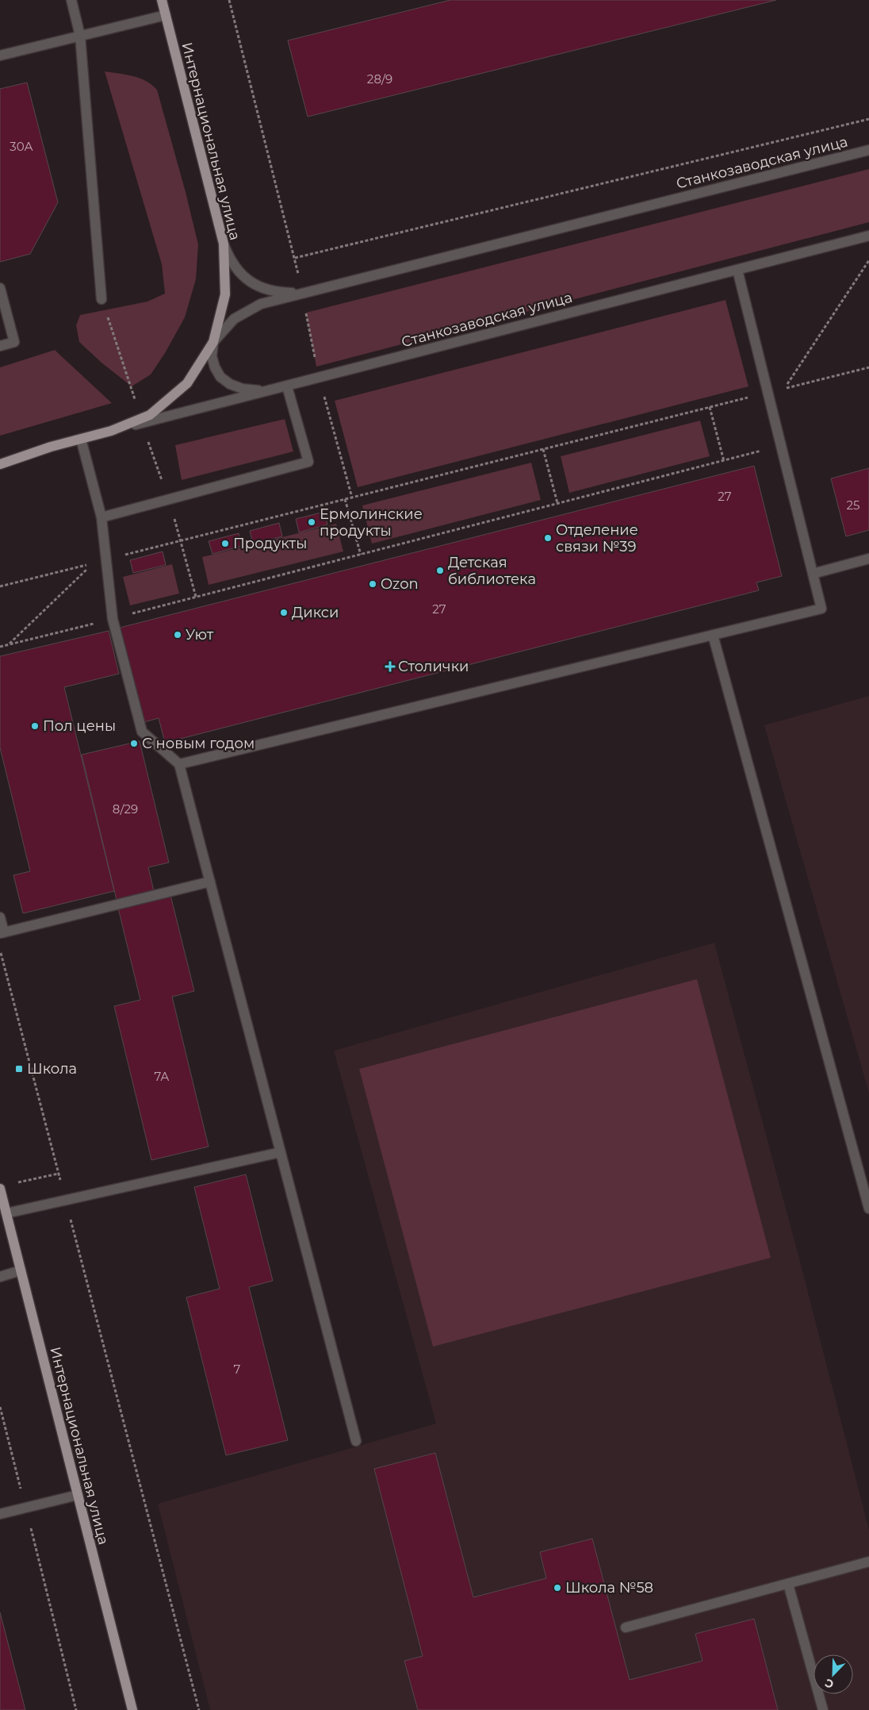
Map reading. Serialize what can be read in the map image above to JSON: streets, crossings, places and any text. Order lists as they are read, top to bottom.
{
  "streets": {
    "main road": ["Интернациональная улица"],
    "street": ["Станкозаводская улица"]
  },
  "crossings": [
    ["Интернациональная улица", "Станкозаводская улица"]
  ],
  "places": {
    "other": [
      "Ермолинские продукты",
      "Отделение связи №39",
      "Продукты",
      "Детская библиотека",
      "Ozon",
      "Дикси",
      "Уют",
      "Пол цены",
      "С новым годом",
      "Школа №58"
    ],
    "health": ["Столички"],
    "transit": ["Школа"]
  },
  "house_numbers": [
    "28/9",
    "30А",
    "27",
    "25",
    "27",
    "8/29",
    "7А",
    "7"
  ],
  "north": "bottom left"
}
